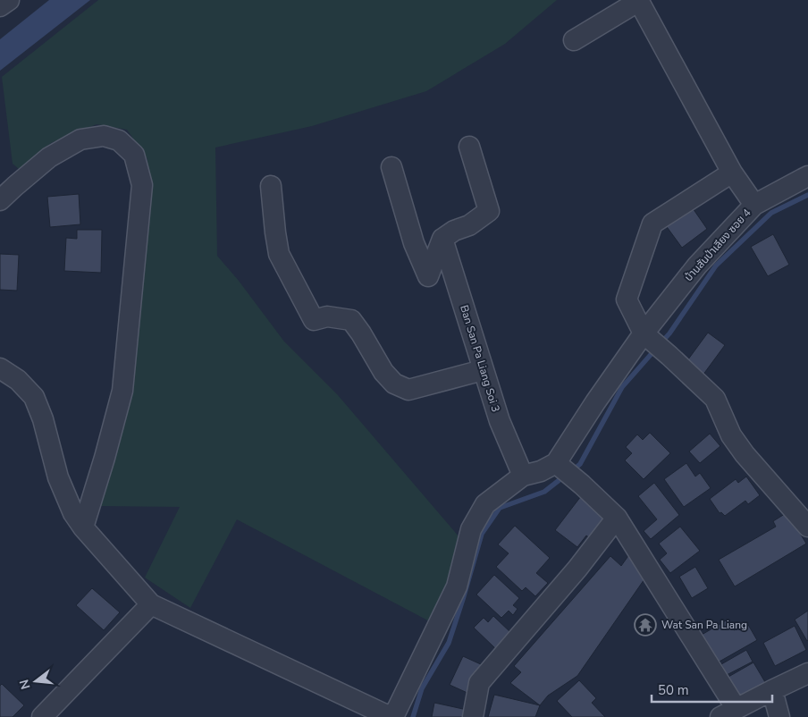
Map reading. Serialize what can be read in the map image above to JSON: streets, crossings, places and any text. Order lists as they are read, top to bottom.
{
  "streets": {
    "street": ["บ้านสันป่าเลียง ซอย 4", "Ban San Pa Liang Soi 3"]
  },
  "places": {
    "temple": ["Wat San Pa Liang"]
  },
  "scale_bar": "50 m",
  "north": "left"
}
